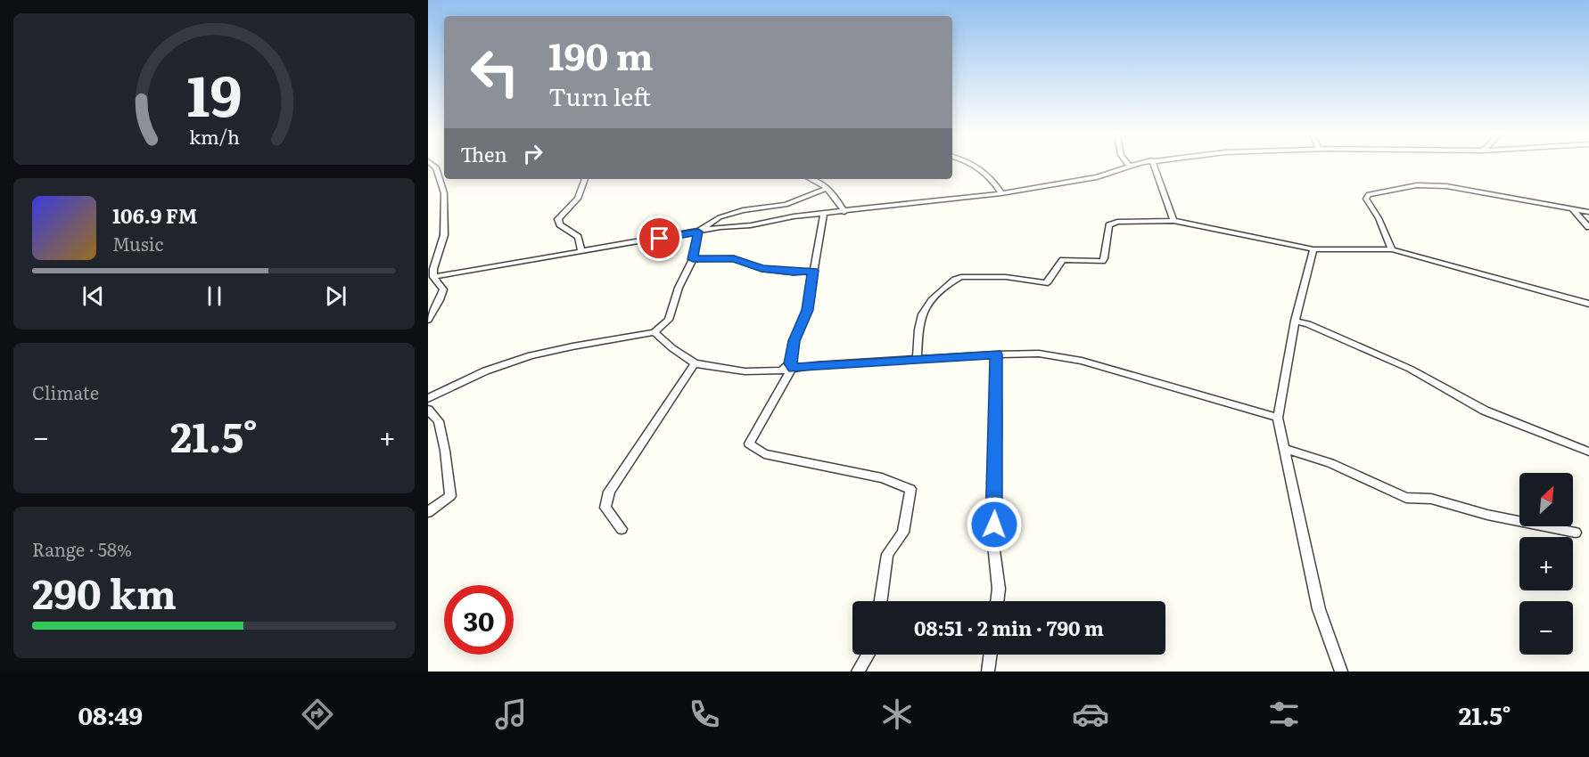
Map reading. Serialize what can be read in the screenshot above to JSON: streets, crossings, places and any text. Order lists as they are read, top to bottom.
{
  "north": "top right",
  "page": {
    "turn": ["190 m", "Turn left"],
    "then": "Then",
    "song": ["106.9 FM", "Music"],
    "tile": [
      "Climate",
      ["Range · 58%", "290 km"]
    ],
    "heat": ["−", "21.5°", "+"],
    "map_buttons": ["+", "−"],
    "limit": "30",
    "trip": "08:51 · 2 min · 790 m",
    "tabs": ["08:49", "21.5°"],
    "gauge": ["19", "km/h"]
  }
}
